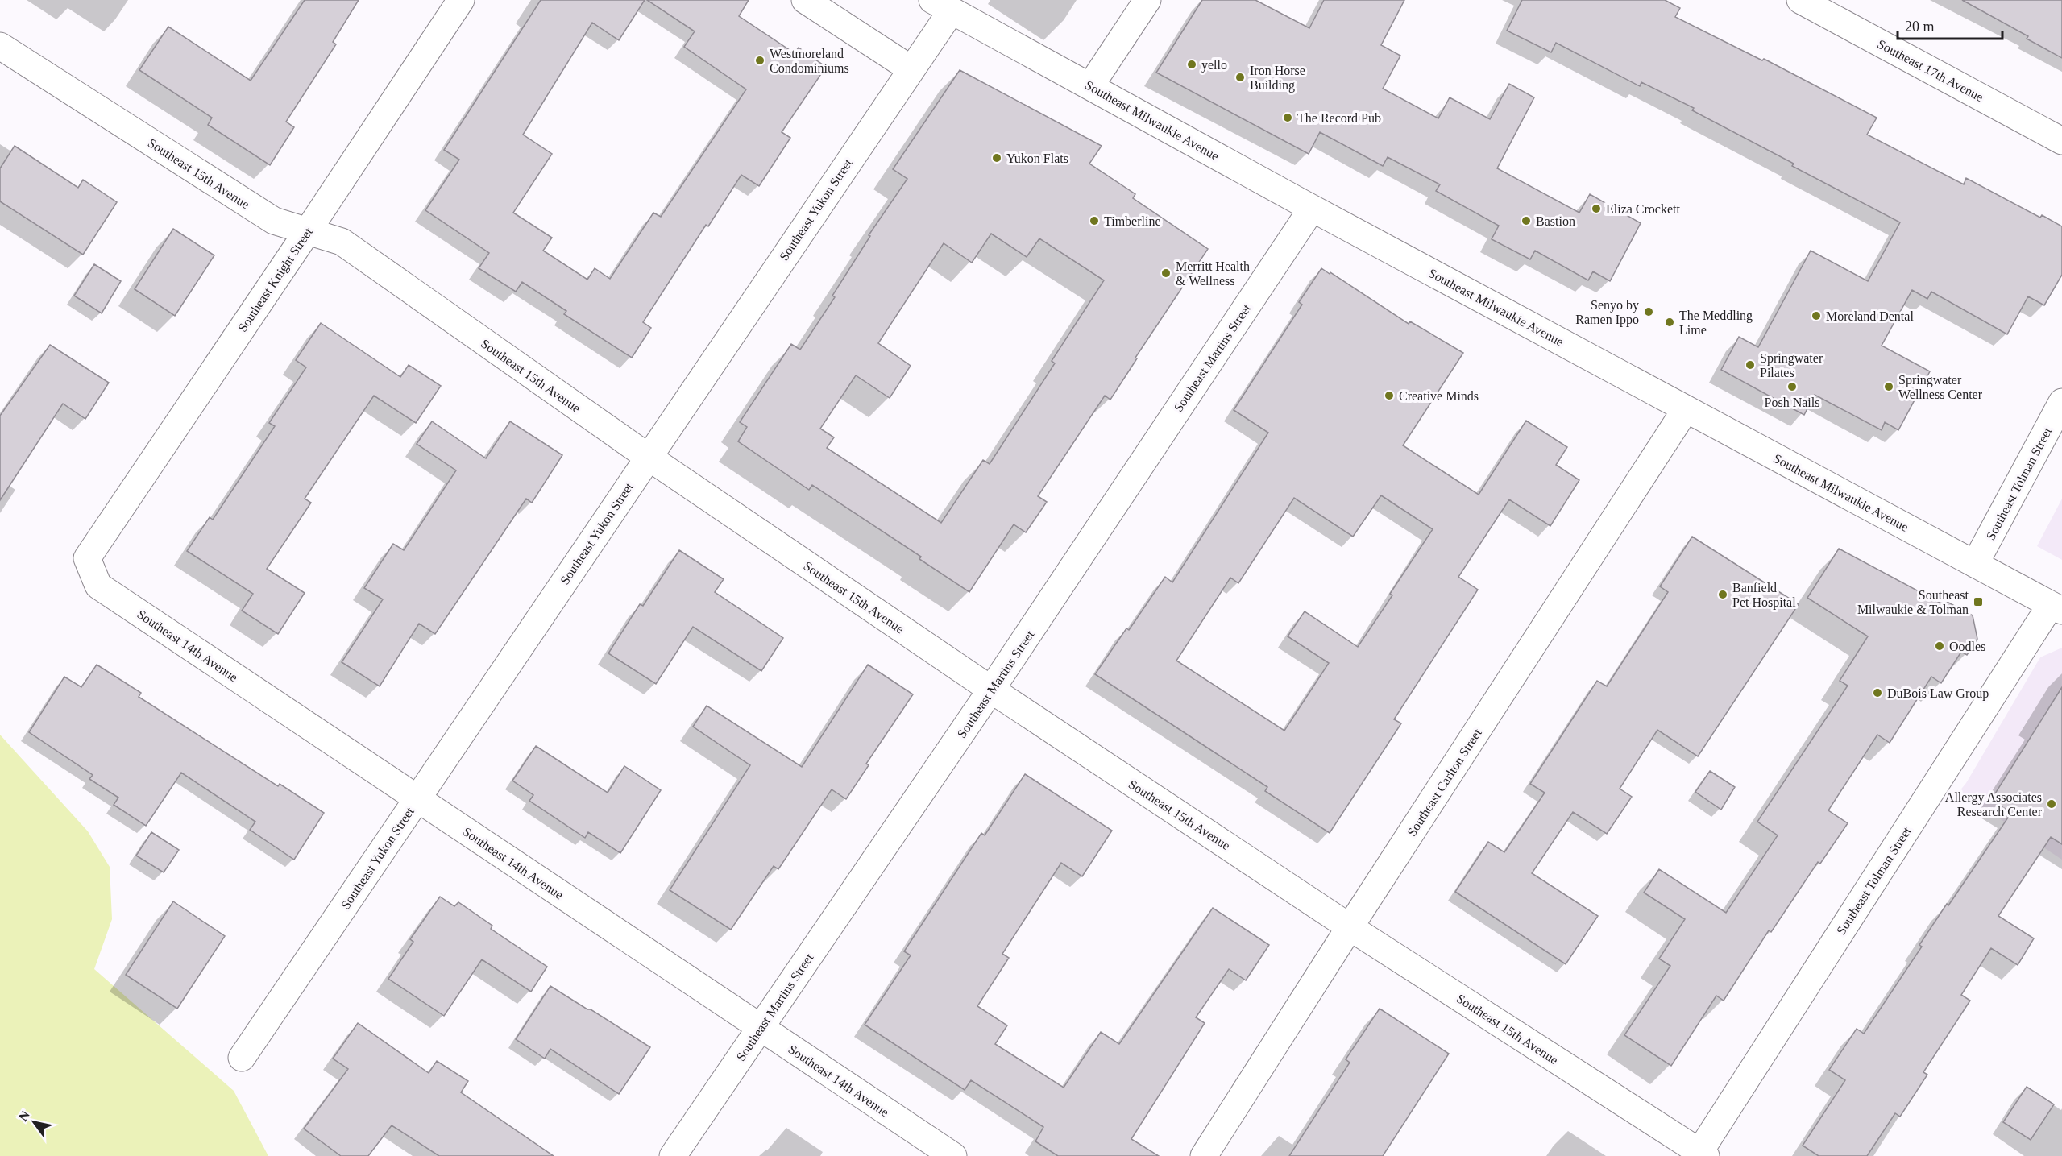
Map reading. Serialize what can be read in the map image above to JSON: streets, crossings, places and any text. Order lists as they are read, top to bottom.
{
  "streets": {
    "street": [
      "Southeast 17th Avenue",
      "Southeast Milwaukie Avenue",
      "Southeast 15th Avenue",
      "Southeast Yukon Street",
      "Southeast Knight Street",
      "Southeast Martins Street",
      "Southeast Tolman Street",
      "Southeast 14th Avenue",
      "Southeast Carlton Street"
    ]
  },
  "crossings": [
    ["Southeast Milwaukie Avenue", "Southeast Yukon Street"],
    ["Southeast Milwaukie Avenue", "Southeast Martins Street"],
    ["Southeast Milwaukie Avenue", "Southeast Tolman Street"],
    ["Southeast Milwaukie Avenue", "Southeast Carlton Street"],
    ["Southeast 15th Avenue", "Southeast Yukon Street"],
    ["Southeast 15th Avenue", "Southeast Knight Street"],
    ["Southeast 15th Avenue", "Southeast Martins Street"],
    ["Southeast 15th Avenue", "Southeast Tolman Street"],
    ["Southeast 15th Avenue", "Southeast Carlton Street"],
    ["Southeast Yukon Street", "Southeast 14th Avenue"],
    ["Southeast Knight Street", "Southeast 14th Avenue"],
    ["Southeast Martins Street", "Southeast 14th Avenue"]
  ],
  "places": {
    "other": [
      "Westmoreland Condominiums",
      "yello",
      "Iron Horse Building",
      "The Record Pub",
      "Yukon Flats",
      "Eliza Crockett",
      "Timberline",
      "Bastion",
      "Merritt Health & Wellness",
      "Senyo by Ramen Ippo",
      "Moreland Dental",
      "The Meddling Lime",
      "Springwater Pilates",
      "Posh Nails",
      "Springwater Wellness Center",
      "Creative Minds",
      "Banfield Pet Hospital",
      "Oodles",
      "DuBois Law Group",
      "Allergy Associates Research Center"
    ],
    "transit": ["Southeast Milwaukie & Tolman"]
  },
  "scale_bar": "20 m",
  "north": "top left"
}
